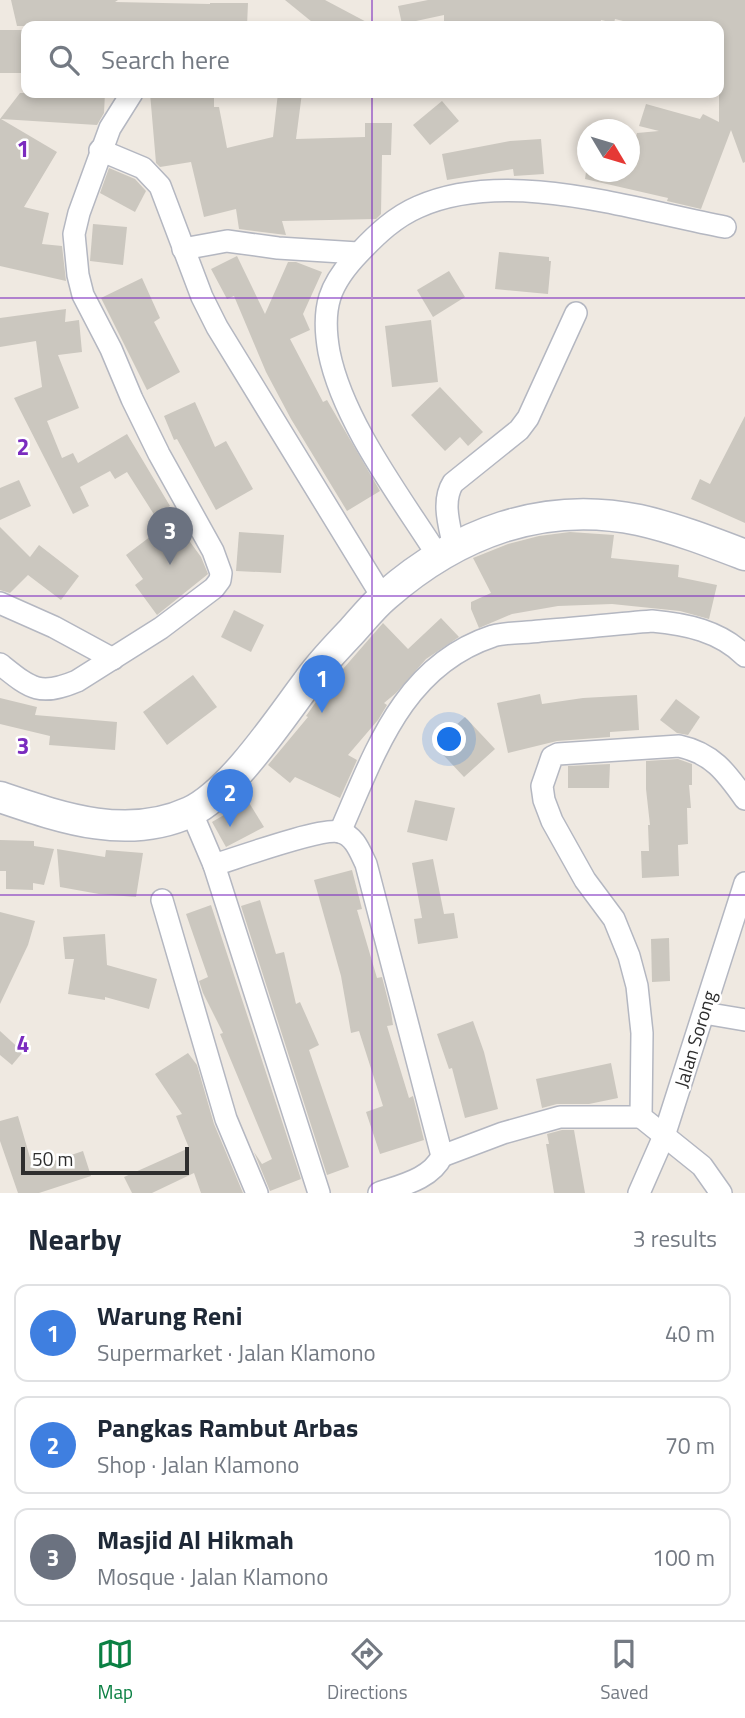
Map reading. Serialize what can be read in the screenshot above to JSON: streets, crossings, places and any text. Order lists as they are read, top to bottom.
{
  "streets": {
    "street": ["Jalan Sorong"]
  },
  "scale_bar": "50 m",
  "north": "bottom right",
  "page": {
    "search": "Search here",
    "pins": ["3", "1", "2"],
    "scale": "50 m",
    "heading": ["Nearby", "3 results"],
    "list": [
      {
        "mark": "1",
        "name": "Warung Reni",
        "note": "Supermarket · Jalan Klamono",
        "value": "40 m"
      },
      {
        "mark": "2",
        "name": "Pangkas Rambut Arbas",
        "note": "Shop · Jalan Klamono",
        "value": "70 m"
      },
      {
        "mark": "3",
        "name": "Masjid Al Hikmah",
        "note": "Mosque · Jalan Klamono",
        "value": "100 m"
      }
    ],
    "nav": ["Map", "Directions", "Saved"]
  },
  "grid": {
    "rows": [
      "1",
      "2",
      "3",
      "4"
    ]
  }
}
